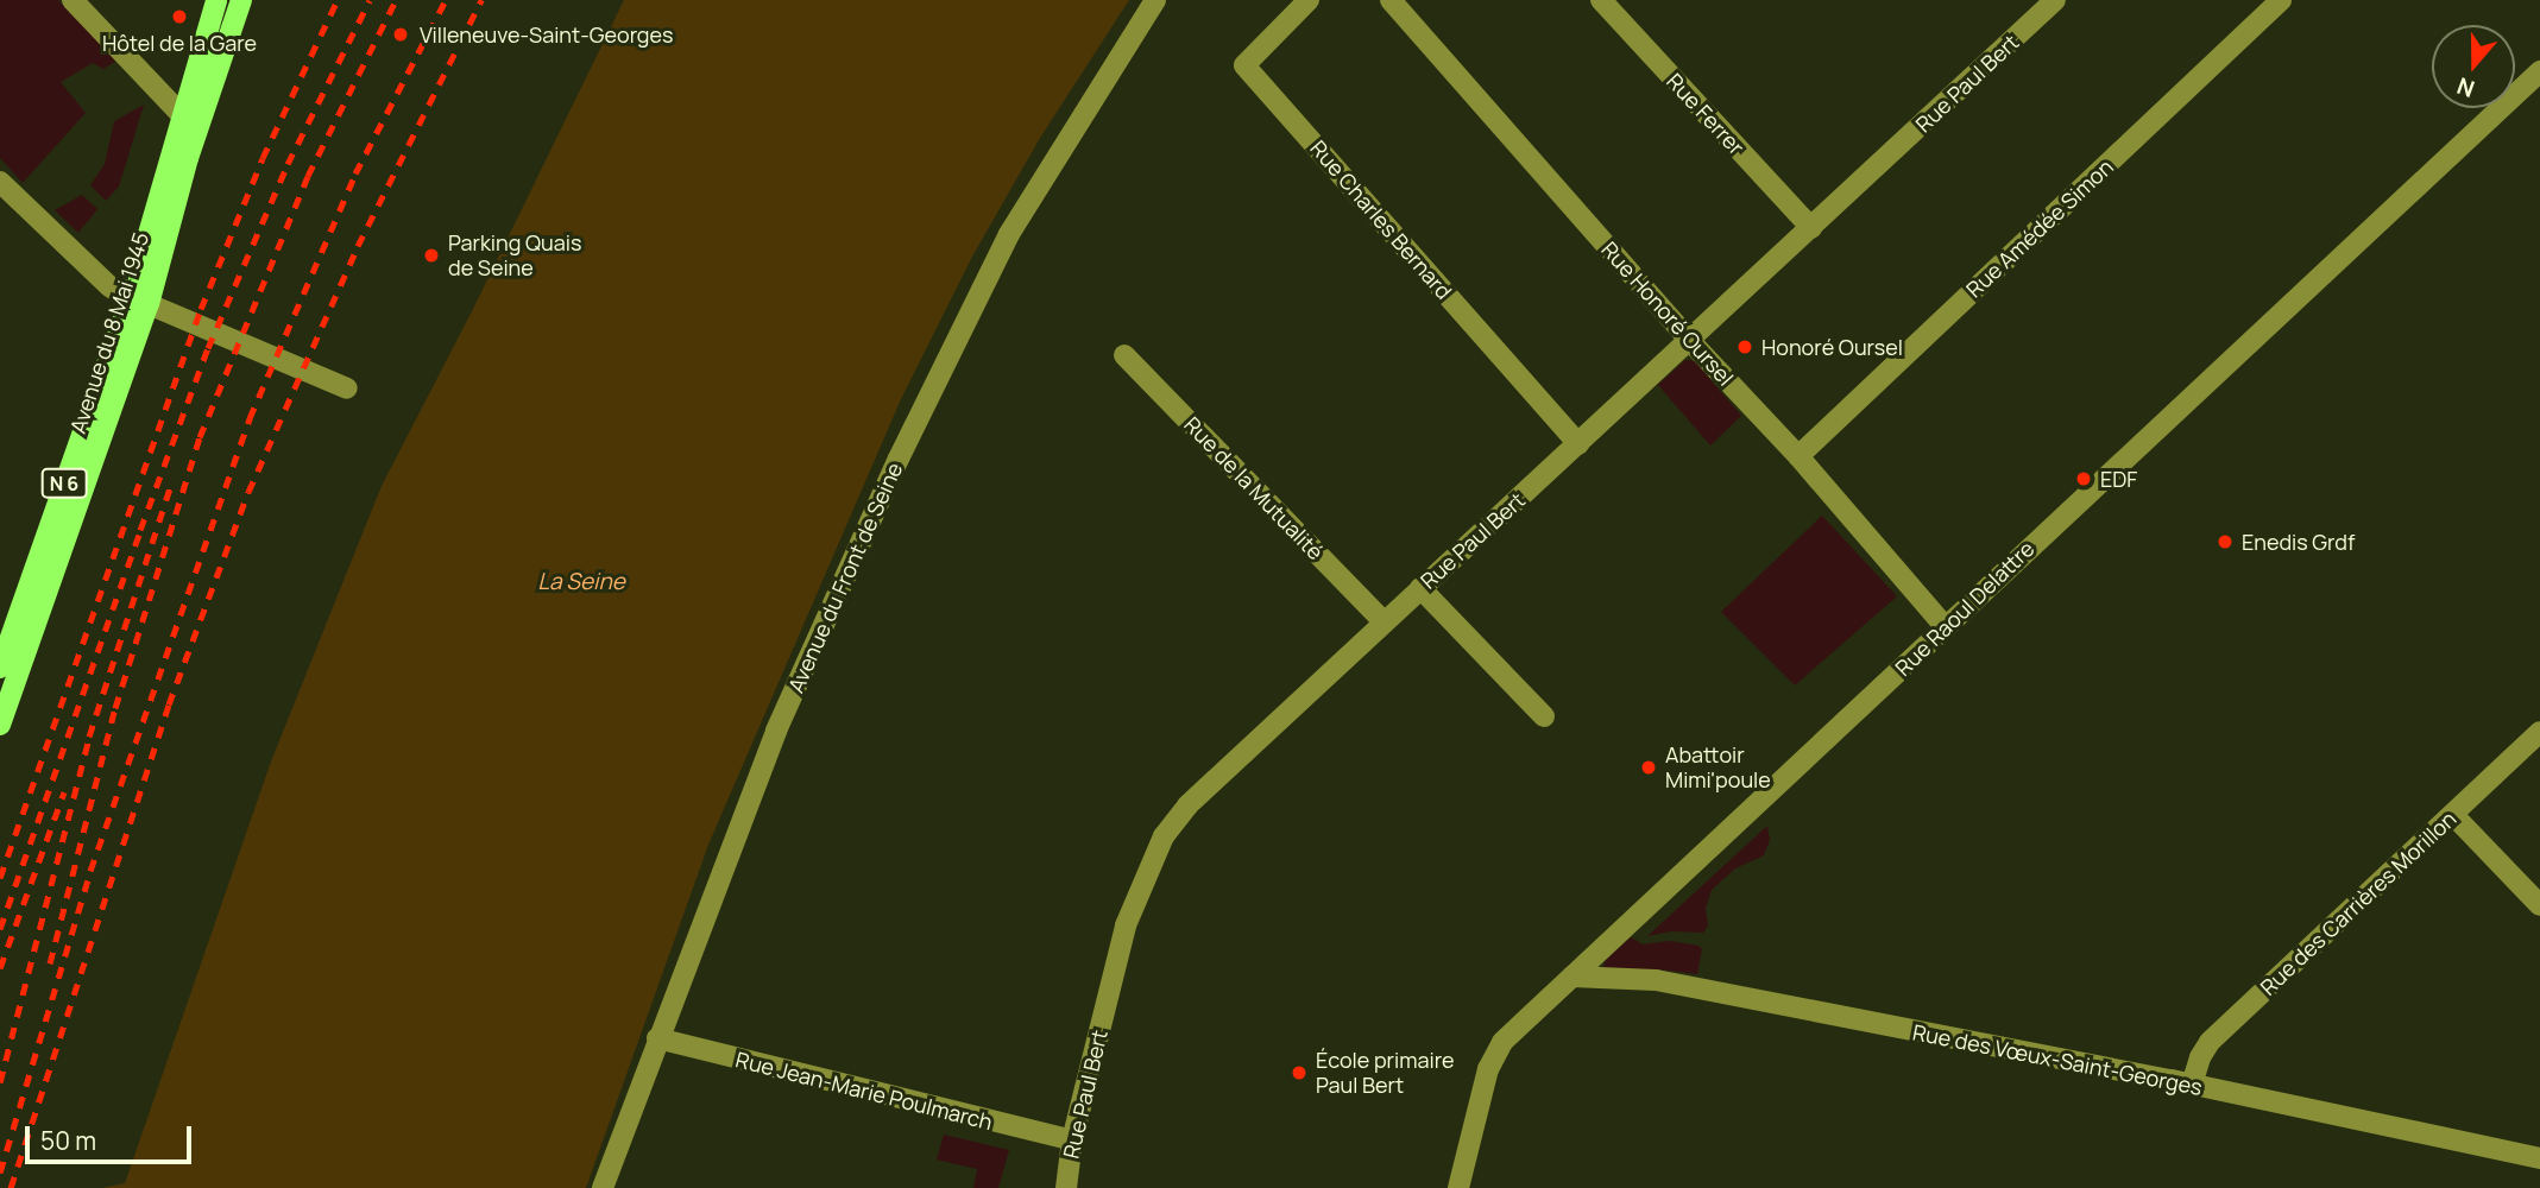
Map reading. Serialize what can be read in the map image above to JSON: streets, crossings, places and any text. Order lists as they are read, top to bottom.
{
  "streets": {
    "main road": ["Avenue du 8 Mai 1945", "N 6"],
    "street": [
      "Rue Paul Bert",
      "Rue Ferrer",
      "Rue Charles Bernard",
      "Rue Amédée Simon",
      "Rue Honoré Oursel",
      "Rue de la Mutualité",
      "Avenue du Front de Seine",
      "Rue Raoul Delattre",
      "Rue des Carrières Morillon",
      "Rue des Vœux-Saint-Georges",
      "Rue Jean-Marie Poulmarch"
    ]
  },
  "crossings": [
    ["Rue Paul Bert", "Rue Ferrer"],
    ["Rue Paul Bert", "Rue Charles Bernard"],
    ["Rue Paul Bert", "Rue Honoré Oursel"],
    ["Rue Paul Bert", "Rue de la Mutualité"],
    ["Rue Paul Bert", "Rue Jean-Marie Poulmarch"],
    ["Rue Amédée Simon", "Rue Honoré Oursel"],
    ["Rue Honoré Oursel", "Rue Raoul Delattre"],
    ["Avenue du Front de Seine", "Rue Jean-Marie Poulmarch"],
    ["Rue Raoul Delattre", "Rue des Vœux-Saint-Georges"],
    ["Rue des Carrières Morillon", "Rue des Vœux-Saint-Georges"]
  ],
  "water": ["La Seine"],
  "places": [
    "Hôtel de la Gare",
    "Villeneuve-Saint-Georges",
    "Parking Quais de Seine",
    "Honoré Oursel",
    "EDF",
    "Enedis Grdf",
    "Abattoir Mimi'poule",
    "École primaire Paul Bert"
  ],
  "scale_bar": "50 m",
  "north": "bottom"
}
